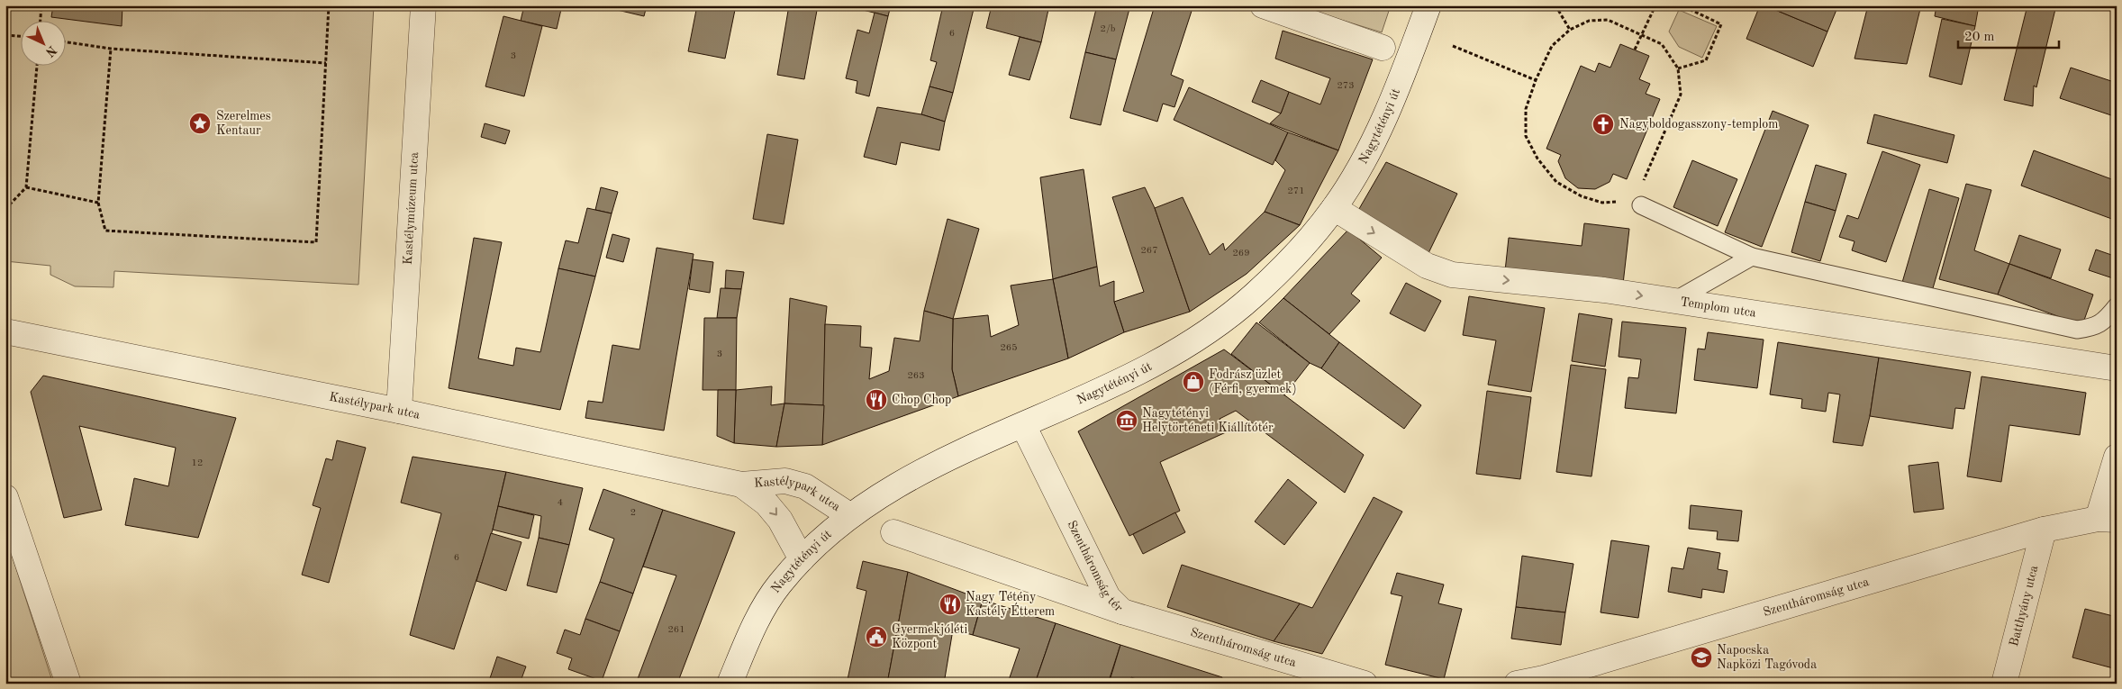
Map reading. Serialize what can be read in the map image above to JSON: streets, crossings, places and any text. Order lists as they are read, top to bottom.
{
  "streets": {
    "street": [
      "Nagytétényi út",
      "Kastélymúzeum utca",
      "Templom utca",
      "Kastélypark utca",
      "Szentháromság tér",
      "Szentháromság utca",
      "Batthyány utca"
    ]
  },
  "crossings": [
    ["Nagytétényi út", "Templom utca"],
    ["Nagytétényi út", "Kastélypark utca"],
    ["Nagytétényi út", "Szentháromság tér"],
    ["Kastélymúzeum utca", "Kastélypark utca"],
    ["Szentháromság tér", "Szentháromság utca"],
    ["Szentháromság utca", "Batthyány utca"]
  ],
  "one_way": ["Templom utca"],
  "places": {
    "place": ["Szerelmes Kentaur"],
    "church": ["Nagyboldogasszony-templom"],
    "shop": ["Fodrász üzlet (Férfi, gyermek)"],
    "restaurant": ["Chop Chop", "Nagy Tétény Kastély Étterem"],
    "museum": ["Nagytétényi Helytörténeti Kiállítótér"],
    "public building": ["Gyermekjóléti Központ"],
    "school or university": ["Napocska Napközi Tagóvoda"]
  },
  "house_numbers": [
    "2/b",
    "6",
    "3",
    "273",
    "271",
    "267",
    "269",
    "265",
    "3",
    "263",
    "12",
    "4",
    "2",
    "6",
    "261"
  ],
  "scale_bar": "20 m",
  "north": "bottom right"
}
